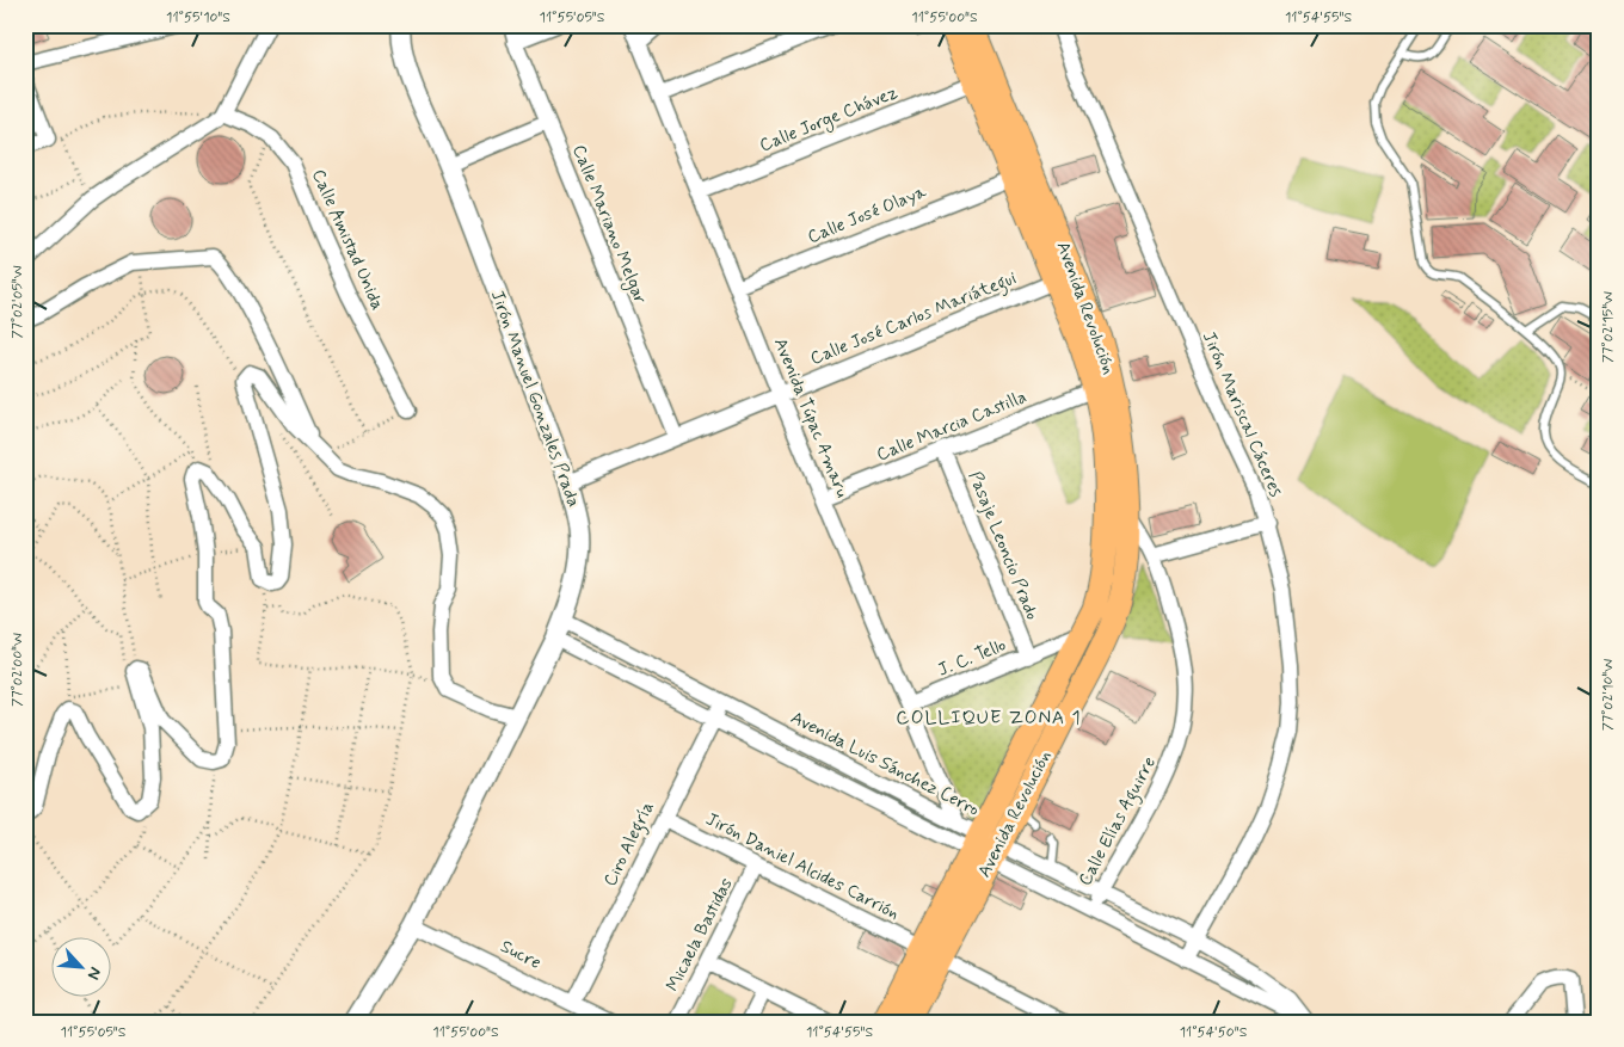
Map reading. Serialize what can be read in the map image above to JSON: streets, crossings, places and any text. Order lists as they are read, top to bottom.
{
  "streets": {
    "main road": ["Avenida Revolución"],
    "street": [
      "Calle Jorge Chávez",
      "Calle José Olaya",
      "Calle Mariano Melgar",
      "Calle Amistad Unida",
      "Calle José Carlos Mariátegui",
      "Jirón Manuel Gonzales Prada",
      "Jirón Mariscal Cáceres",
      "Avenida Túpac Amaru",
      "Calle Marcia Castilla",
      "Pasaje Leoncio Prado",
      "J. C. Tello",
      "Avenida Luis Sánchez Cerro",
      "Calle Elías Aguirre",
      "Ciro Alegría",
      "Jirón Daniel Alcides Carrión",
      "Micaela Bastidas",
      "Sucre"
    ]
  },
  "crossings": [
    ["Calle Jorge Chávez", "Avenida Revolución"],
    ["Calle Jorge Chávez", "Avenida Túpac Amaru"],
    ["Calle José Olaya", "Avenida Revolución"],
    ["Calle José Olaya", "Avenida Túpac Amaru"],
    ["Calle Mariano Melgar", "Calle José Carlos Mariátegui"],
    ["Avenida Revolución", "Calle José Carlos Mariátegui"],
    ["Avenida Revolución", "Calle Marcia Castilla"],
    ["Avenida Revolución", "J. C. Tello"],
    ["Avenida Revolución", "Avenida Luis Sánchez Cerro"],
    ["Avenida Revolución", "Calle Elías Aguirre"],
    ["Avenida Revolución", "Jirón Daniel Alcides Carrión"],
    ["Calle José Carlos Mariátegui", "Jirón Manuel Gonzales Prada"],
    ["Calle José Carlos Mariátegui", "Avenida Túpac Amaru"],
    ["Jirón Manuel Gonzales Prada", "Avenida Luis Sánchez Cerro"],
    ["Jirón Manuel Gonzales Prada", "Sucre"],
    ["Jirón Mariscal Cáceres", "Avenida Luis Sánchez Cerro"],
    ["Avenida Túpac Amaru", "Calle Marcia Castilla"],
    ["Avenida Túpac Amaru", "J. C. Tello"],
    ["Avenida Túpac Amaru", "Avenida Luis Sánchez Cerro"],
    ["Calle Marcia Castilla", "Pasaje Leoncio Prado"],
    ["Pasaje Leoncio Prado", "J. C. Tello"],
    ["Avenida Luis Sánchez Cerro", "Calle Elías Aguirre"],
    ["Avenida Luis Sánchez Cerro", "Ciro Alegría"],
    ["Ciro Alegría", "Jirón Daniel Alcides Carrión"],
    ["Ciro Alegría", "Sucre"],
    ["Jirón Daniel Alcides Carrión", "Micaela Bastidas"]
  ],
  "districts": ["COLLIQUE ZONA 1"],
  "north": "bottom right",
  "coordinates": [
    "11°55'10\"S",
    "11°55'05\"S",
    "11°55'00\"S",
    "11°54'55\"S",
    "77°02'05\"W",
    "77°02'15\"W",
    "77°02'00\"W",
    "77°02'10\"W",
    "11°54'50\"S"
  ]
}
